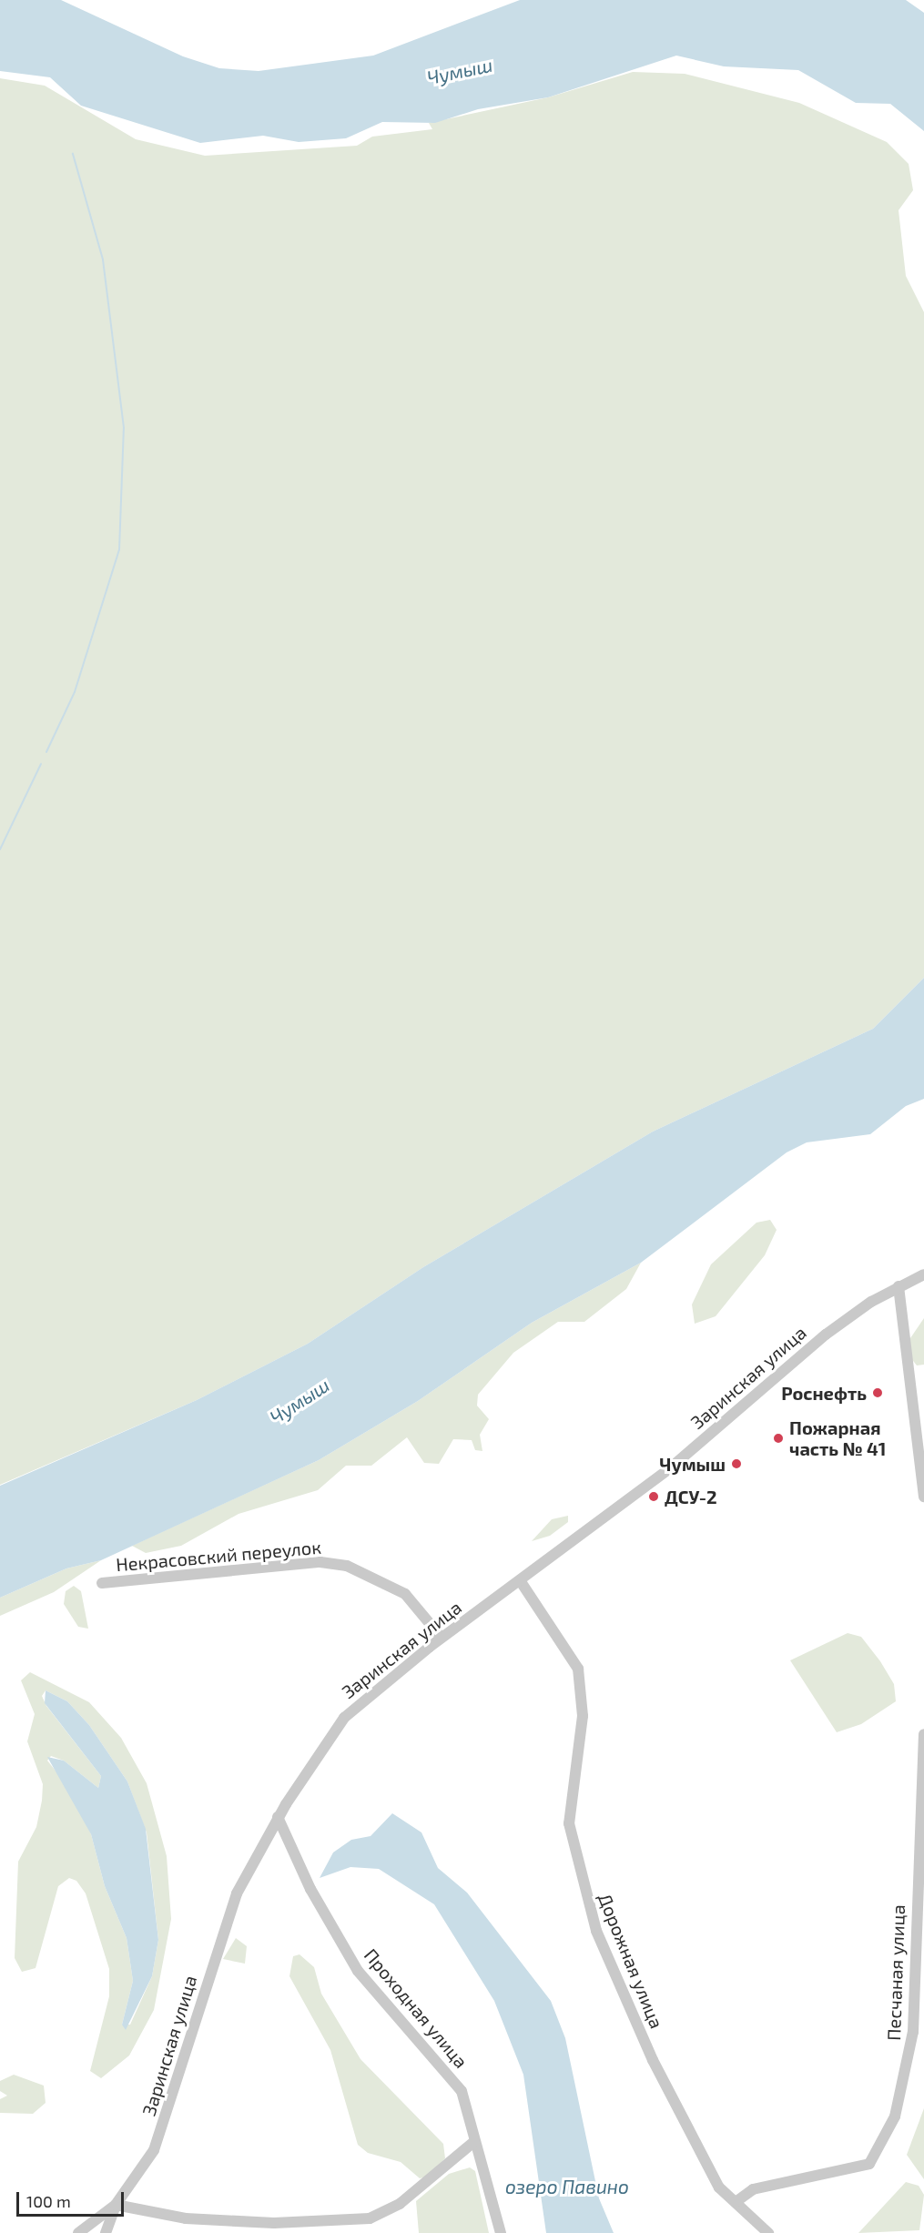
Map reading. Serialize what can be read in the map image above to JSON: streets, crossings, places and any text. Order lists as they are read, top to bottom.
{
  "streets": {
    "street": [
      "Заринская улица",
      "Некрасовский переулок",
      "Дорожная улица",
      "Песчаная улица",
      "Проходная улица"
    ]
  },
  "crossings": [
    ["Заринская улица", "Некрасовский переулок"],
    ["Заринская улица", "Дорожная улица"],
    ["Заринская улица", "Проходная улица"],
    ["Дорожная улица", "Песчаная улица"]
  ],
  "water": ["Чумыш", "озеро Павино"],
  "places": [
    "Роснефть",
    "Пожарная часть № 41",
    "Чумыш",
    "ДСУ-2"
  ],
  "scale_bar": "100 m"
}
